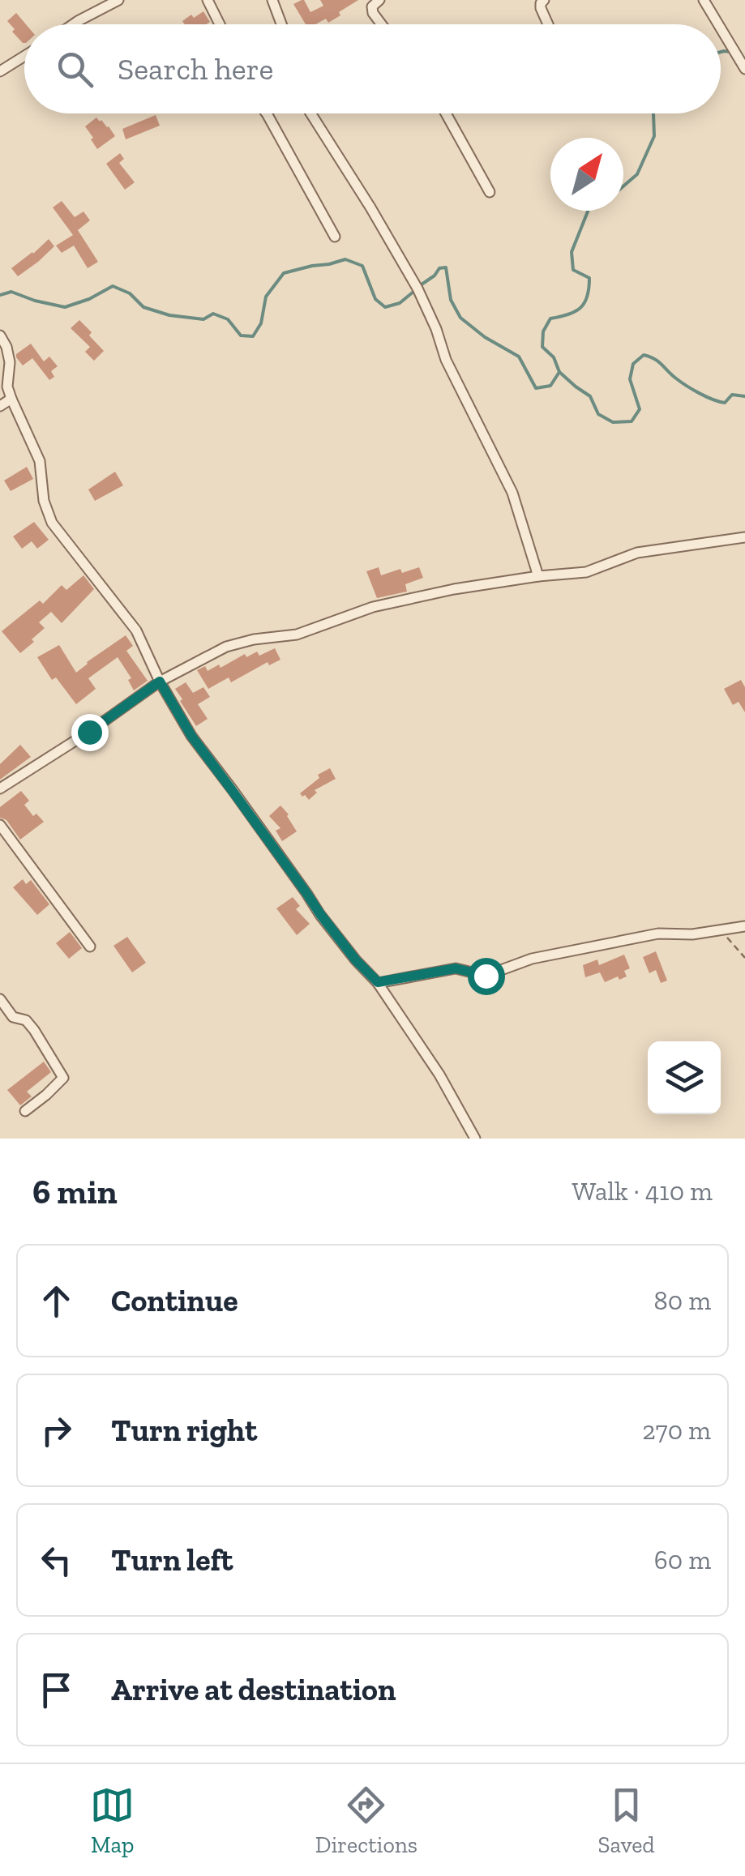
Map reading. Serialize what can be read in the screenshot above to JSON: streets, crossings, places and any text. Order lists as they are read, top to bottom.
{
  "north": "top right",
  "page": {
    "search": "Search here",
    "heading": ["6 min", "Walk · 410 m"],
    "list": [
      ["Continue", "80 m"],
      ["Turn right", "270 m"],
      ["Turn left", "60 m"],
      "Arrive at destination"
    ],
    "nav": ["Map", "Directions", "Saved"]
  }
}
